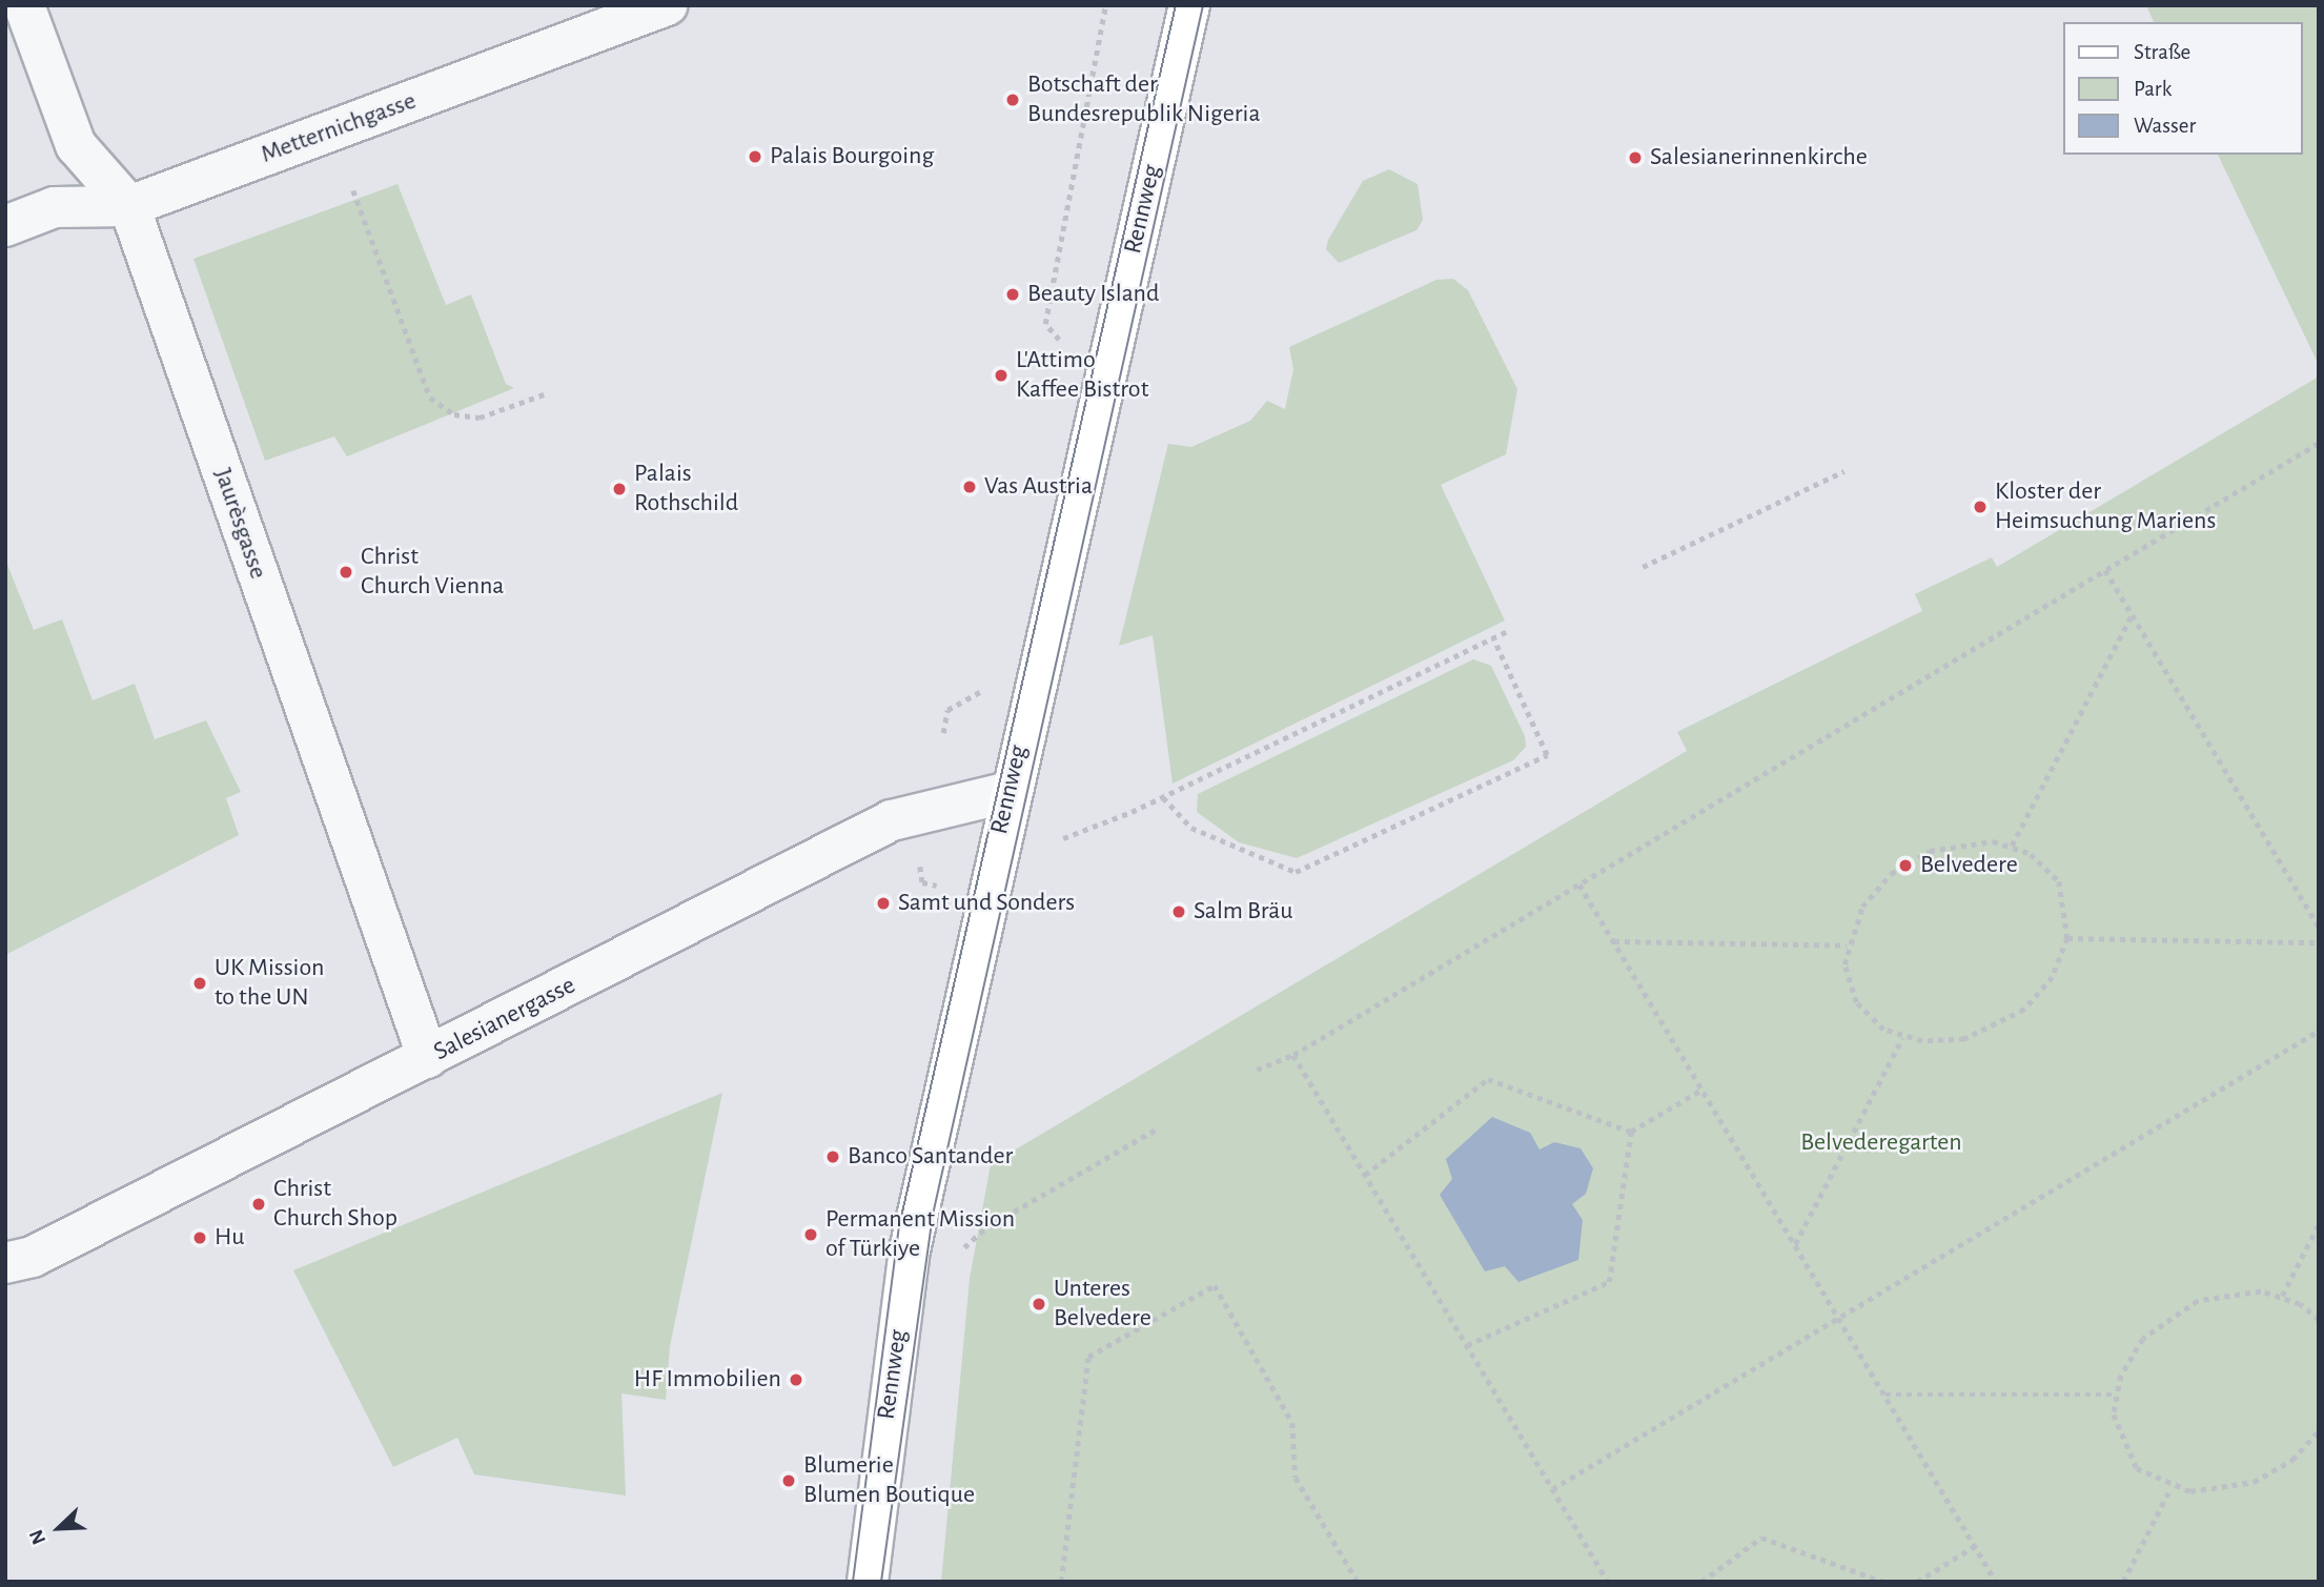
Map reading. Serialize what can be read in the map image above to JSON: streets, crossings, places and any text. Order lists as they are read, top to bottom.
{
  "streets": {
    "main road": ["Rennweg"],
    "street": ["Metternichgasse", "Jaurèsgasse", "Salesianergasse"]
  },
  "crossings": [
    ["Metternichgasse", "Jaurèsgasse"],
    ["Rennweg", "Salesianergasse"],
    ["Jaurèsgasse", "Salesianergasse"]
  ],
  "parks": ["Belvederegarten"],
  "places": [
    "Botschaft der Bundesrepublik Nigeria",
    "Palais Bourgoing",
    "Salesianerinnenkirche",
    "Beauty Island",
    "L'Attimo Kaffee Bistrot",
    "Vas Austria",
    "Palais Rothschild",
    "Kloster der Heimsuchung Mariens",
    "Christ Church Vienna",
    "Belvedere",
    "Samt und Sonders",
    "Salm Bräu",
    "UK Mission to the UN",
    "Banco Santander",
    "Christ Church Shop",
    "Permanent Mission of Türkiye",
    "Hu",
    "Unteres Belvedere",
    "HF Immobilien",
    "Blumerie Blumen Boutique"
  ],
  "legend": ["Straße", "Park", "Wasser"],
  "north": "bottom left"
}
